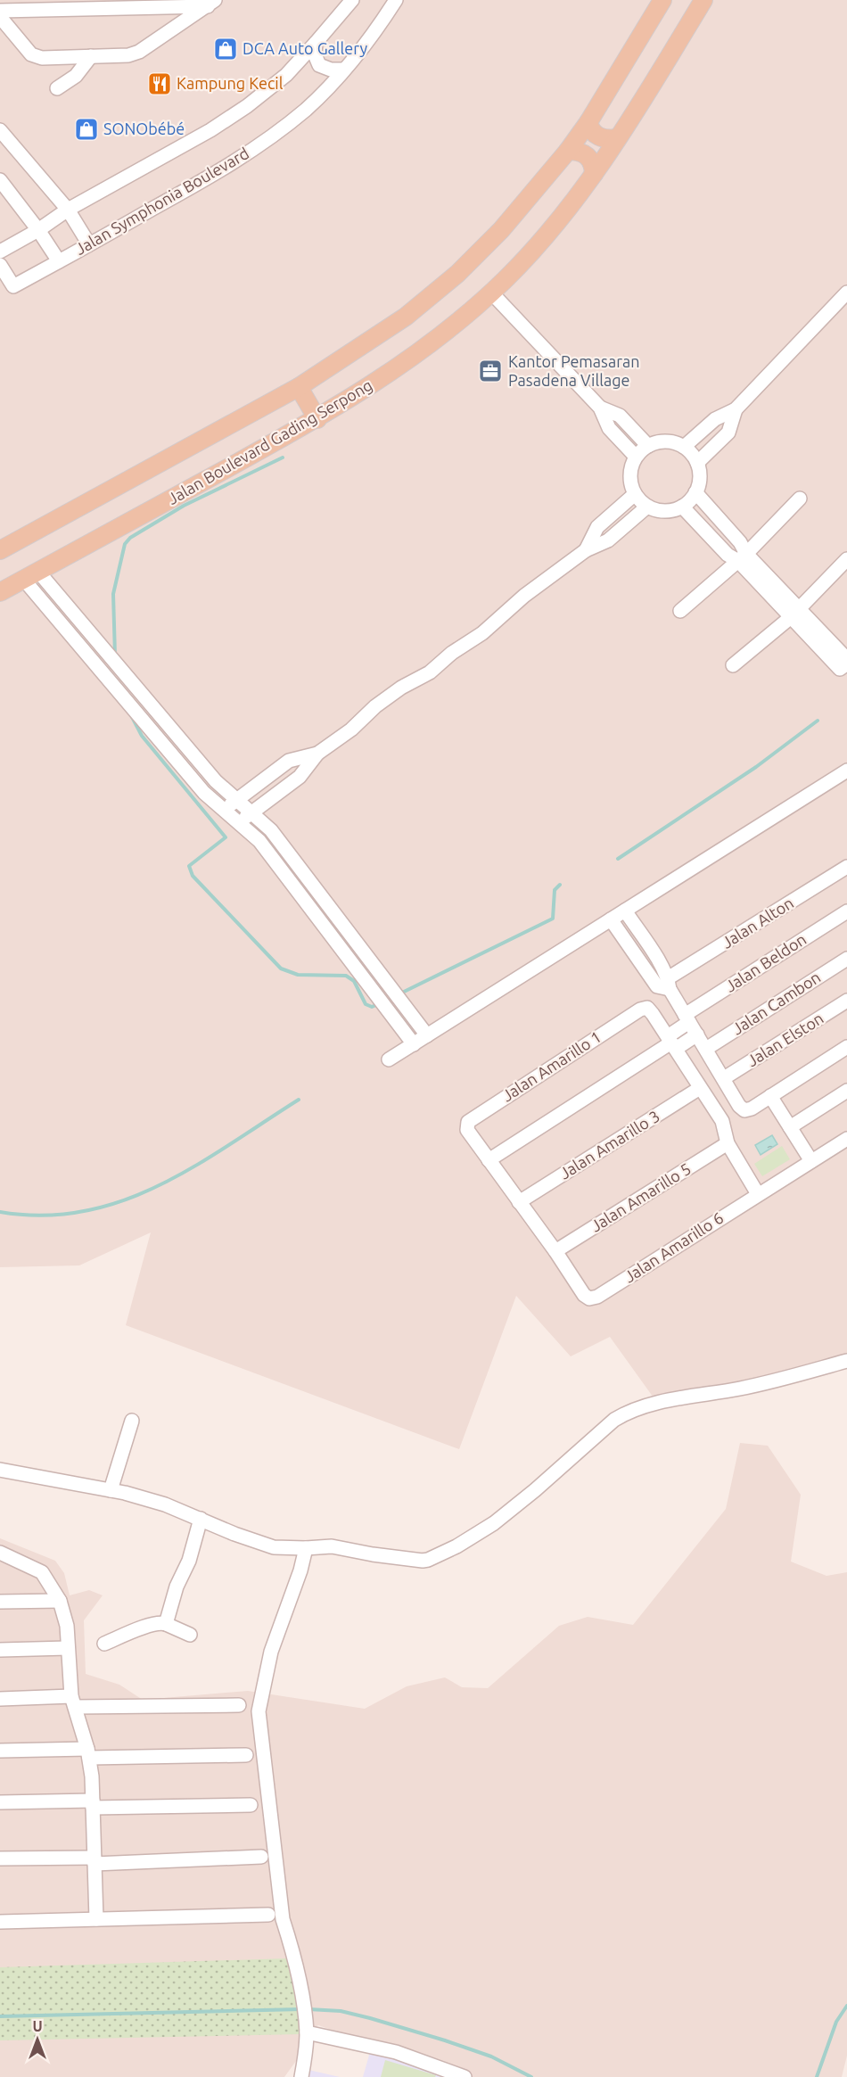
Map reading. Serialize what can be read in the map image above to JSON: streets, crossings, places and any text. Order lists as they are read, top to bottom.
{
  "streets": {
    "main road": ["Jalan Boulevard Gading Serpong"],
    "street": [
      "Jalan Symphonia Boulevard",
      "Jalan Alton",
      "Jalan Beldon",
      "Jalan Cambon",
      "Jalan Elston",
      "Jalan Amarillo 1",
      "Jalan Amarillo 3",
      "Jalan Amarillo 5",
      "Jalan Amarillo 6"
    ]
  },
  "crossings": [
    ["Jalan Beldon", "Jalan Amarillo 1"],
    ["Jalan Amarillo 5", "Jalan Amarillo 6"]
  ],
  "places": {
    "shop": ["DCA Auto Gallery", "SONObébé"],
    "restaurant": ["Kampung Kecil"],
    "office": ["Kantor Pemasaran Pasadena Village"]
  },
  "north": "top"
}
